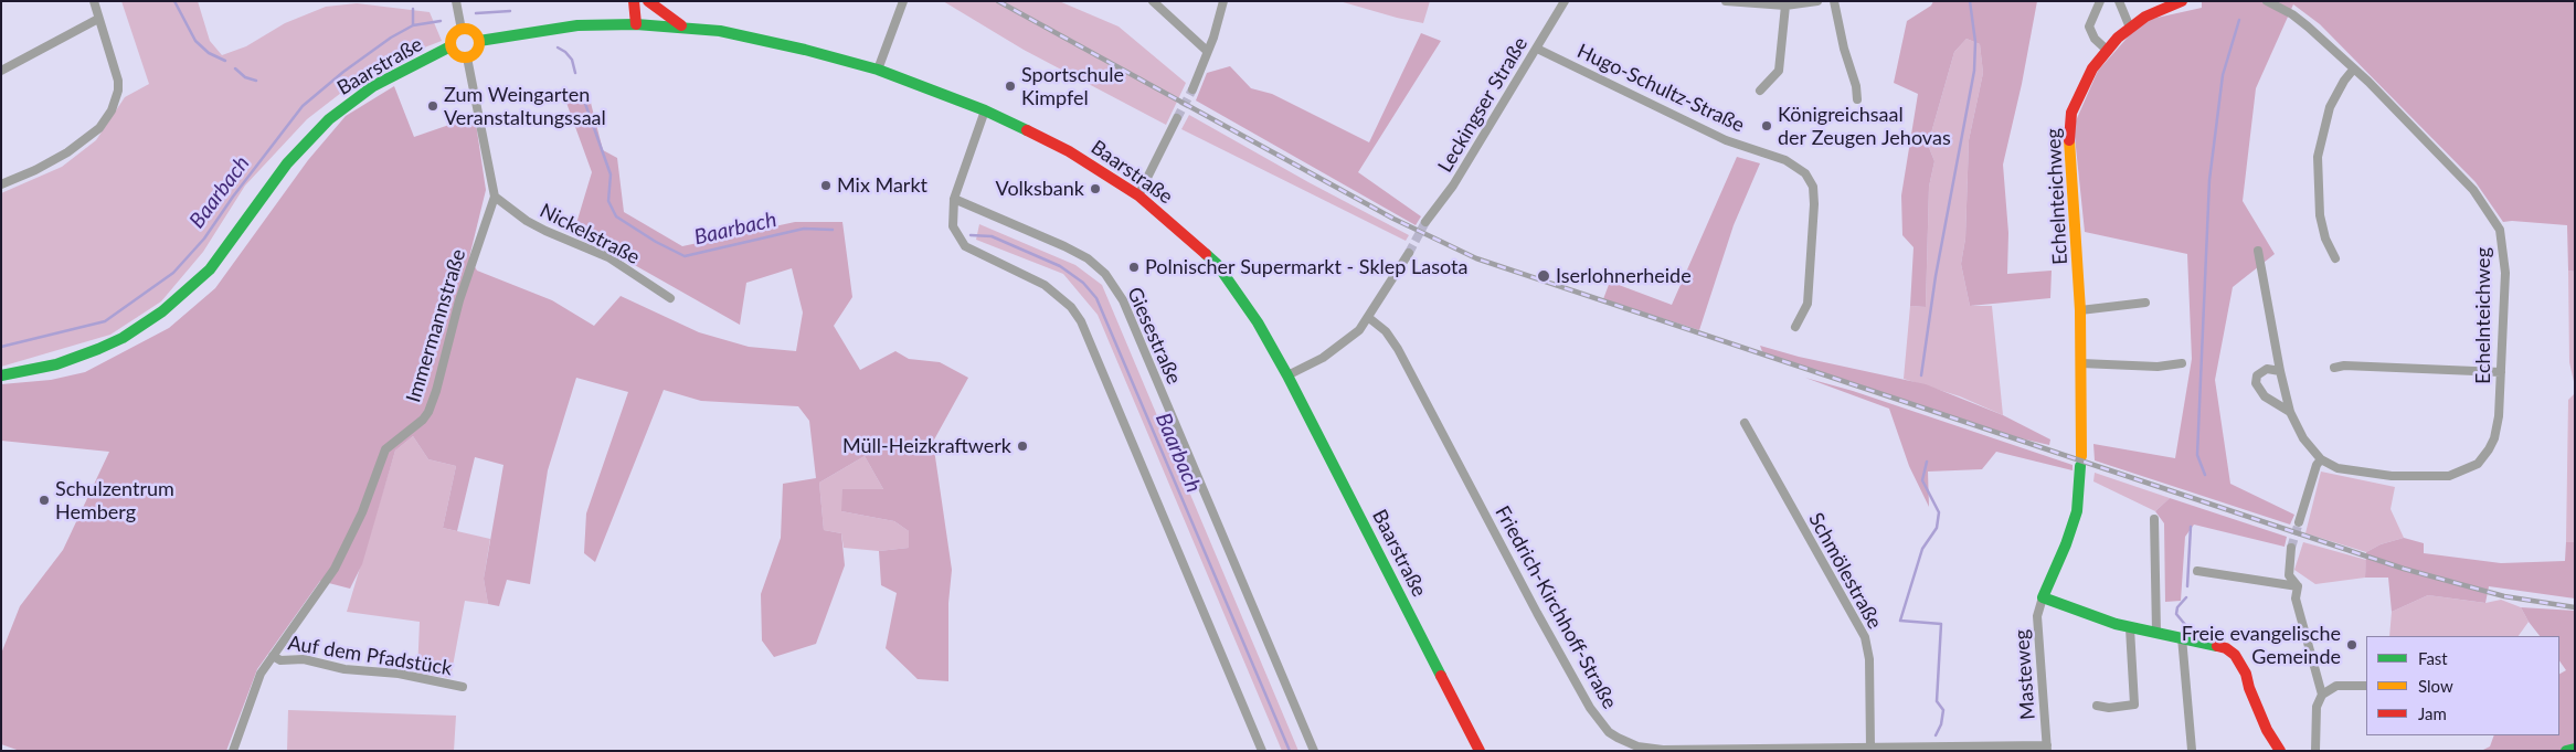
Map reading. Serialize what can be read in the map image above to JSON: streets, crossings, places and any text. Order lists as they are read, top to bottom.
{
  "streets": {
    "main road": ["Baarstraße", "Echelnteichweg"],
    "street": [
      "Hugo-Schultz-Straße",
      "Leckingser Straße",
      "Nickelstraße",
      "Immermannstraße",
      "Giesestraße",
      "Schmölestraße",
      "Friedrich-Kirchhoff-Straße",
      "Auf dem Pfadstück",
      "Masteweg"
    ]
  },
  "crossings": [
    ["Hugo-Schultz-Straße", "Leckingser Straße"],
    ["Echelnteichweg", "Masteweg"],
    ["Nickelstraße", "Immermannstraße"],
    ["Immermannstraße", "Auf dem Pfadstück"],
    ["Schmölestraße", "Friedrich-Kirchhoff-Straße"],
    ["Friedrich-Kirchhoff-Straße", "Masteweg"]
  ],
  "water": ["Baarbach"],
  "places": [
    "Sportschule Kimpfel",
    "Zum Weingarten Veranstaltungssaal",
    "Königreichsaal der Zeugen Jehovas",
    "Mix Markt",
    "Volksbank",
    "Polnischer Supermarkt - Sklep Lasota",
    "Iserlohnerheide",
    "Müll-Heizkraftwerk",
    "Schulzentrum Hemberg",
    "Freie evangelische Gemeinde"
  ],
  "legend": ["Fast", "Slow", "Jam"]
}
